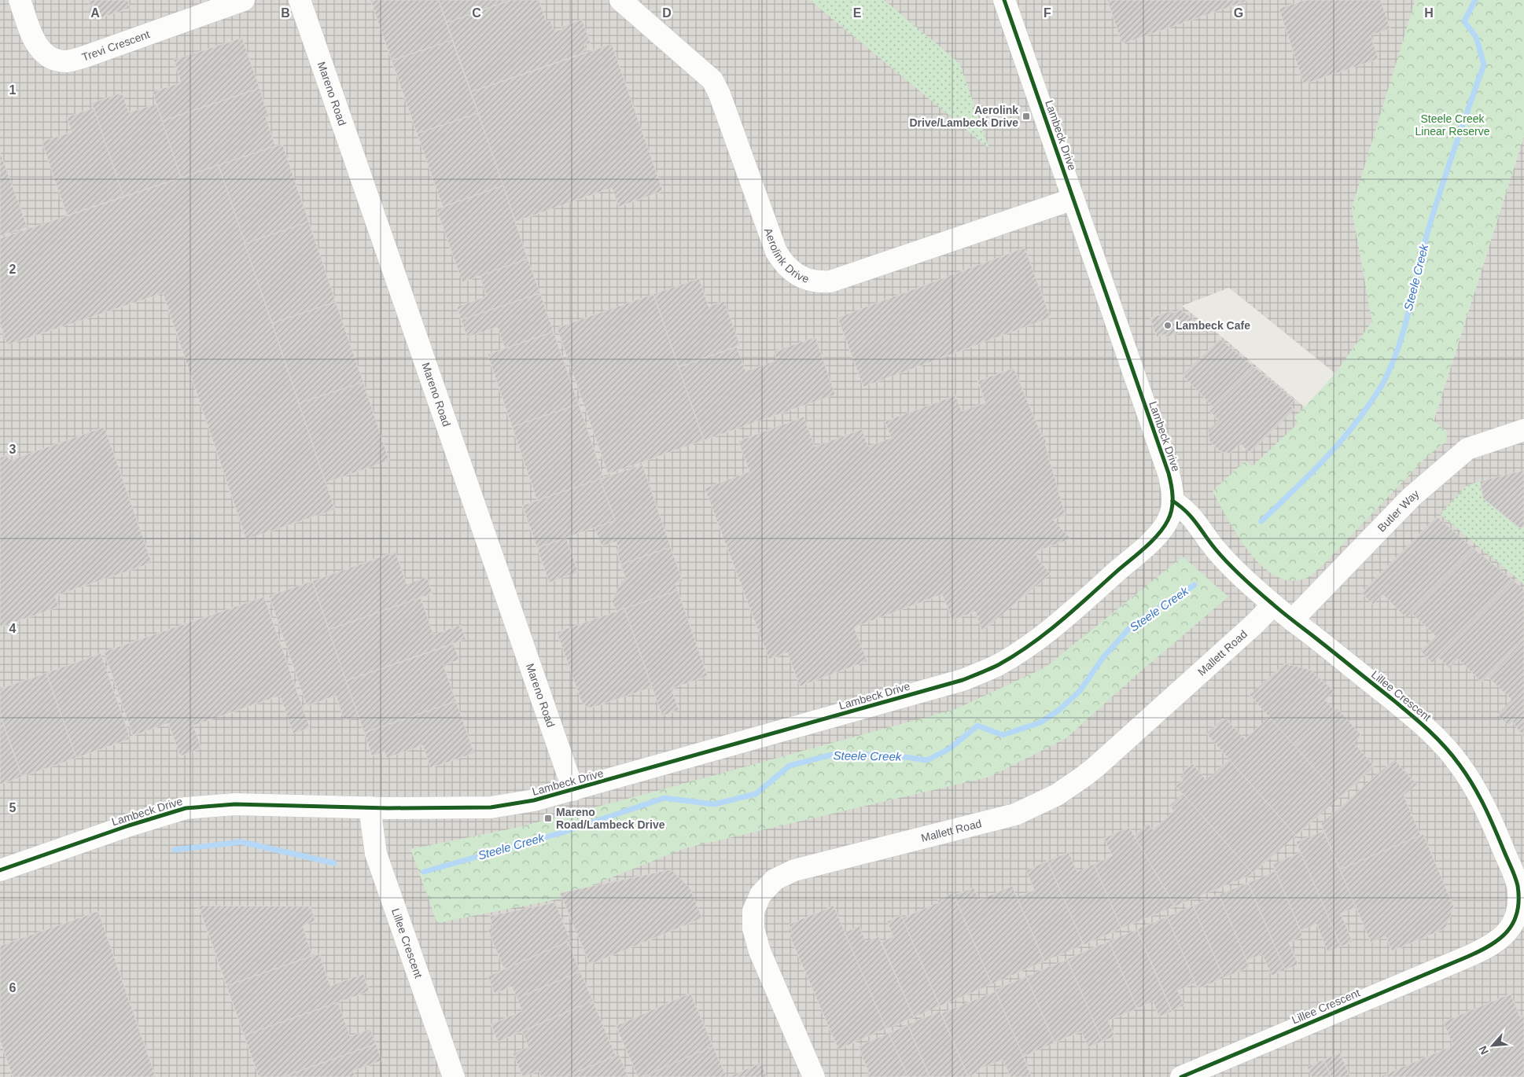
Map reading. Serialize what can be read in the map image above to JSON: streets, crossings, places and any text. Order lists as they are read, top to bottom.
{
  "streets": {
    "street": [
      "Trevi Crescent",
      "Mareno Road",
      "Lambeck Drive",
      "Aerolink Drive",
      "Butler Way",
      "Mallett Road",
      "Lillee Crescent"
    ]
  },
  "crossings": [
    ["Mareno Road", "Lambeck Drive"],
    ["Lambeck Drive", "Aerolink Drive"],
    ["Lambeck Drive", "Lillee Crescent"],
    ["Butler Way", "Lillee Crescent"],
    ["Mallett Road", "Lillee Crescent"]
  ],
  "water": ["Steele Creek"],
  "parks": ["Steele Creek Linear Reserve"],
  "places": {
    "transit": ["Aerolink Drive/Lambeck Drive", "Mareno Road/Lambeck Drive"],
    "other": ["Lambeck Cafe"]
  },
  "north": "bottom left",
  "grid": {
    "columns": [
      "A",
      "B",
      "C",
      "D",
      "E",
      "F",
      "G",
      "H"
    ],
    "rows": [
      "1",
      "2",
      "3",
      "4",
      "5",
      "6"
    ]
  }
}
